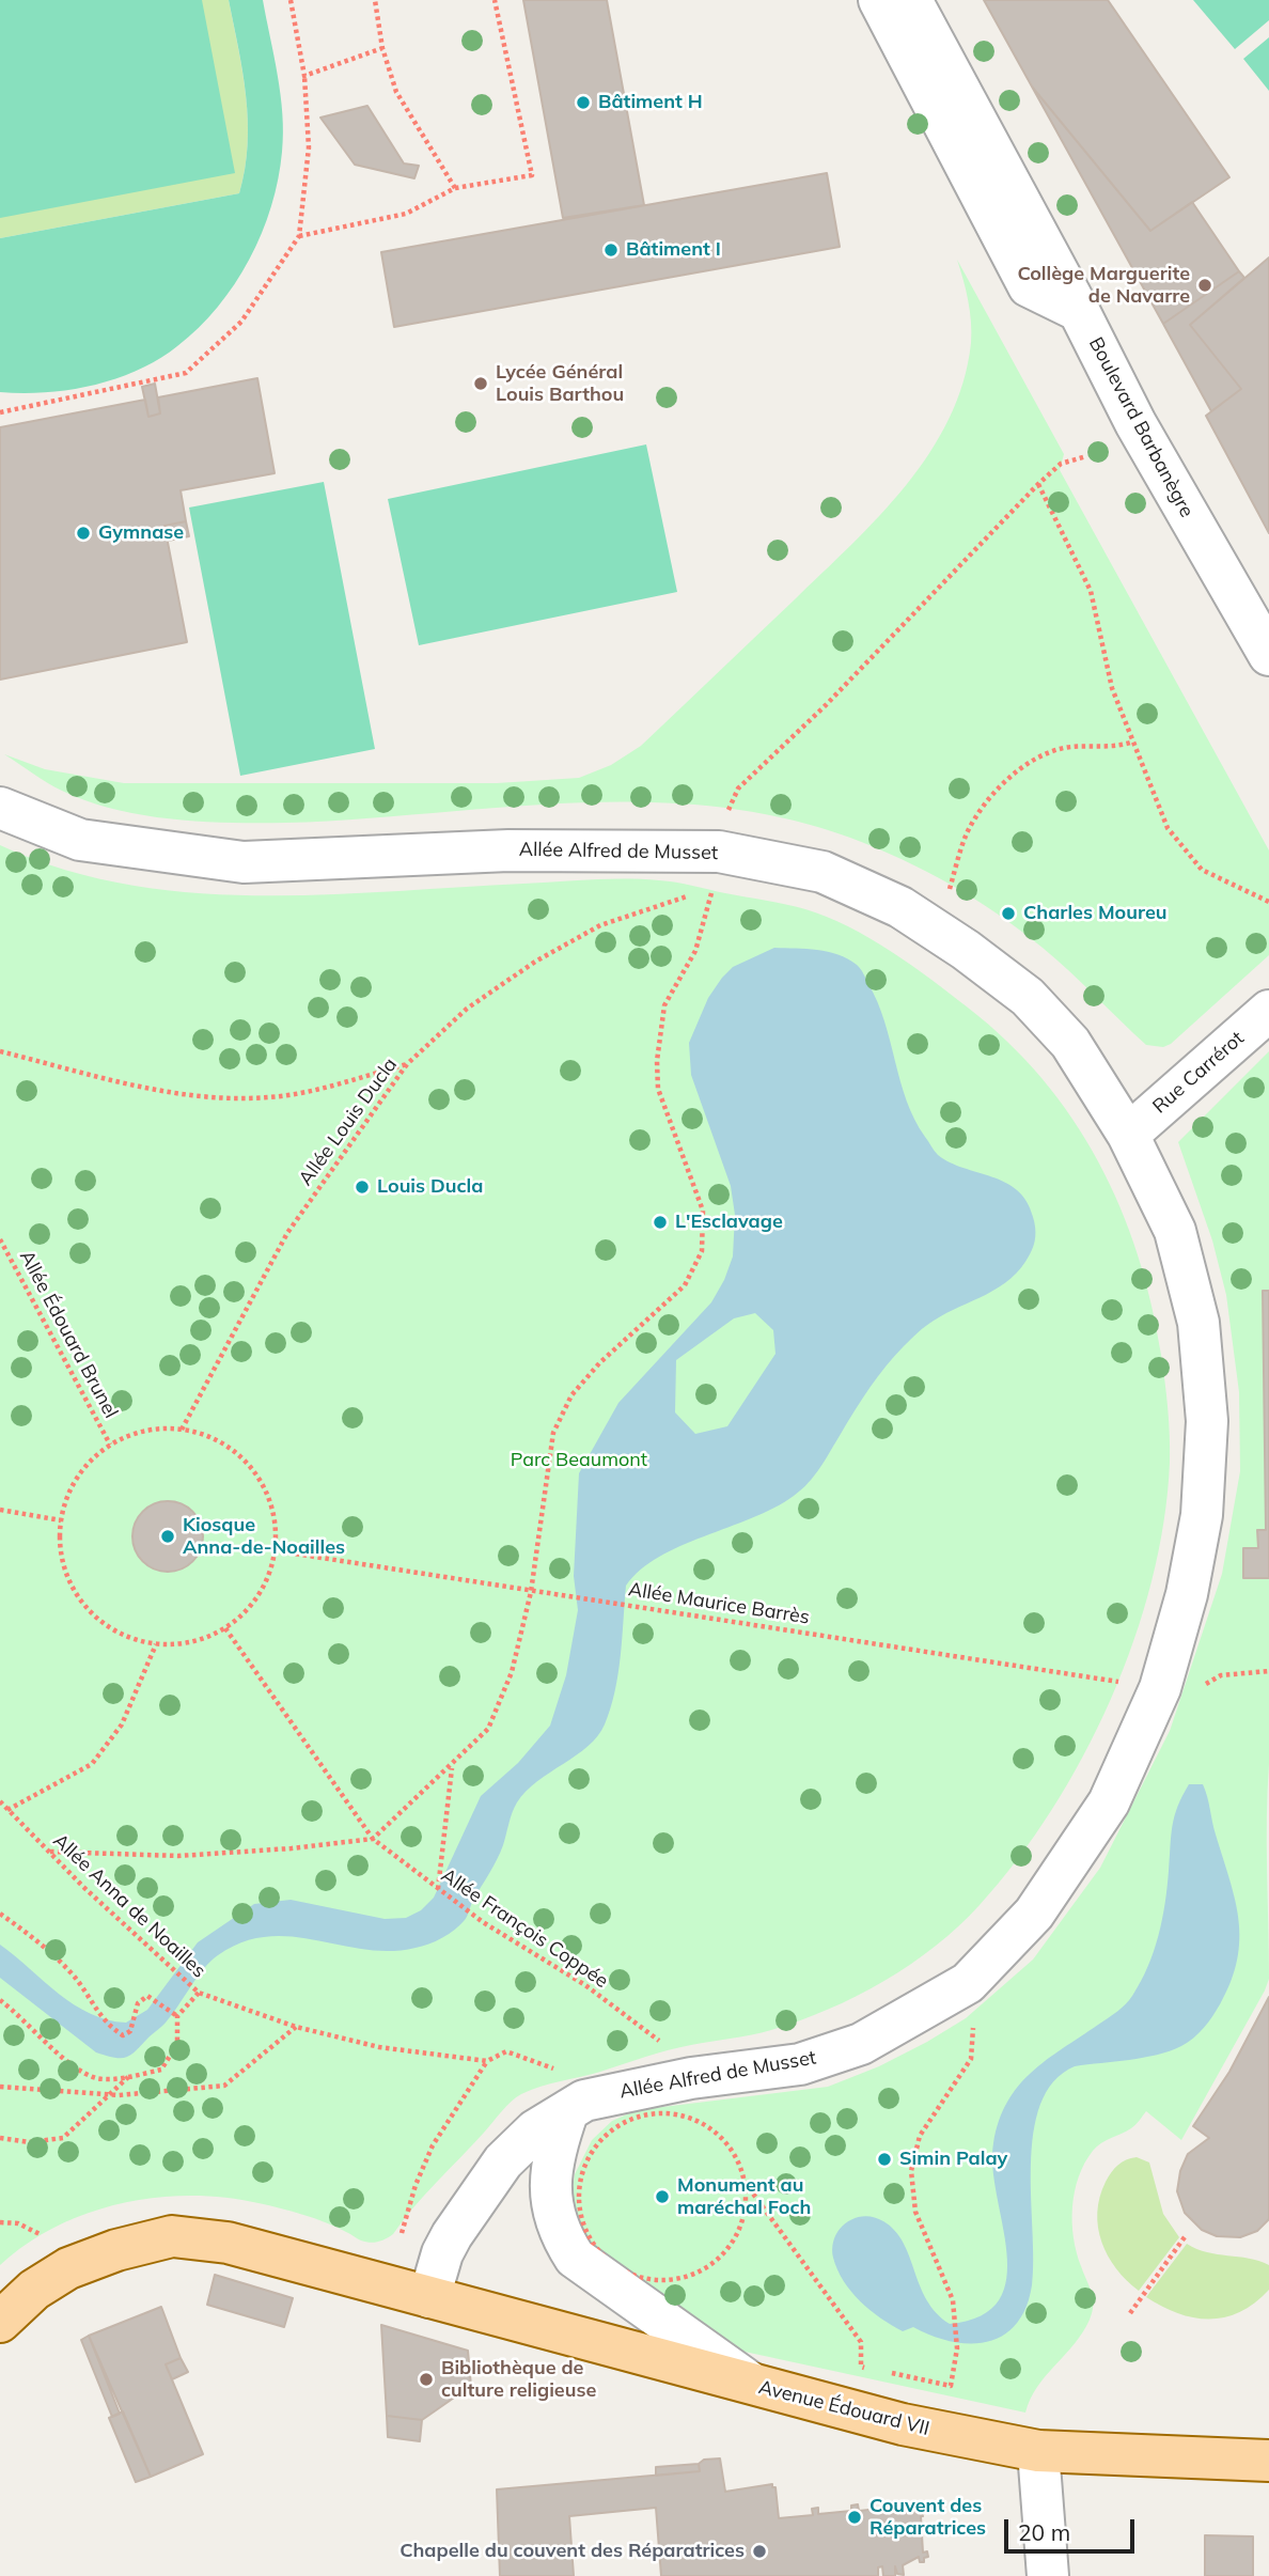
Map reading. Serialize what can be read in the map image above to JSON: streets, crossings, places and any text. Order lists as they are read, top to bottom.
{
  "streets": {
    "main road": ["Avenue Édouard VII"],
    "street": ["Boulevard Barbanègre", "Allée Alfred de Musset", "Rue Carrérot"],
    "path": [
      "Allée Louis Ducla",
      "Allée Édouard Brunel",
      "Allée Maurice Barrès",
      "Allée Anna de Noailles",
      "Allée François Coppée"
    ]
  },
  "crossings": [
    ["Allée Alfred de Musset", "Rue Carrérot"],
    ["Allée Alfred de Musset", "Allée Maurice Barrès"],
    ["Allée Alfred de Musset", "Allée Anna de Noailles"],
    ["Allée Alfred de Musset", "Avenue Édouard VII"],
    ["Allée Louis Ducla", "Allée Édouard Brunel"],
    ["Allée Louis Ducla", "Allée Maurice Barrès"],
    ["Allée Louis Ducla", "Allée François Coppée"],
    ["Allée Édouard Brunel", "Allée Maurice Barrès"],
    ["Allée Édouard Brunel", "Allée François Coppée"],
    ["Allée Maurice Barrès", "Allée François Coppée"]
  ],
  "parks": ["Parc Beaumont"],
  "places": [
    "Bâtiment H",
    "Bâtiment I",
    "Collège Marguerite de Navarre",
    "Lycée Général Louis Barthou",
    "Gymnase",
    "Charles Moureu",
    "Louis Ducla",
    "L'Esclavage",
    "Kiosque Anna-de-Noailles",
    "Simin Palay",
    "Monument au maréchal Foch",
    "Bibliothèque de culture religieuse",
    "Couvent des Réparatrices",
    "Chapelle du couvent des Réparatrices"
  ],
  "scale_bar": "20 m"
}
